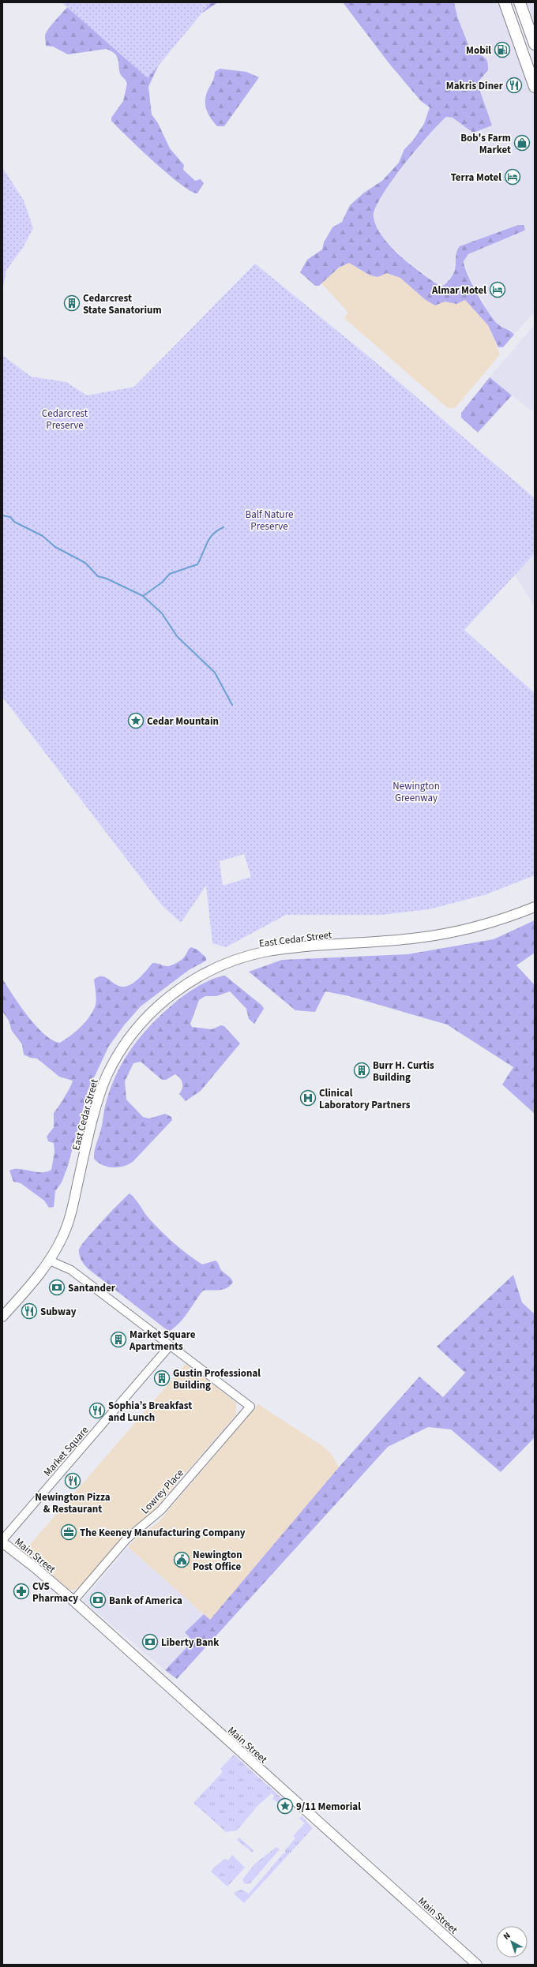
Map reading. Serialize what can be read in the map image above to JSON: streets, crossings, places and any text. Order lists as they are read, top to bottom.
{
  "streets": {
    "main road": ["East Cedar Street", "Main Street"],
    "street": ["Market Square", "Lowrey Place"]
  },
  "crossings": [
    ["Market Square", "Lowrey Place"],
    ["Market Square", "Main Street"],
    ["Lowrey Place", "Main Street"]
  ],
  "parks": ["Cedarcrest Preserve", "Balf Nature Preserve", "Newington Greenway"],
  "places": {
    "fuel station": ["Mobil"],
    "restaurant": [
      "Makris Diner",
      "Subway",
      "Sophia’s Breakfast and Lunch",
      "Newington Pizza & Restaurant"
    ],
    "shop": ["Bob's Farm Market"],
    "hotel": ["Terra Motel", "Almar Motel"],
    "building": [
      "Cedarcrest State Sanatorium",
      "Burr H. Curtis Building",
      "Market Square Apartments",
      "Gustin Professional Building"
    ],
    "place": ["Cedar Mountain", "9/11 Memorial"],
    "hospital": ["Clinical Laboratory Partners"],
    "bank": ["Santander", "Bank of America", "Liberty Bank"],
    "office": ["The Keeney Manufacturing Company"],
    "public building": ["Newington Post Office"],
    "pharmacy": ["CVS Pharmacy"]
  },
  "north": "top left"
}
